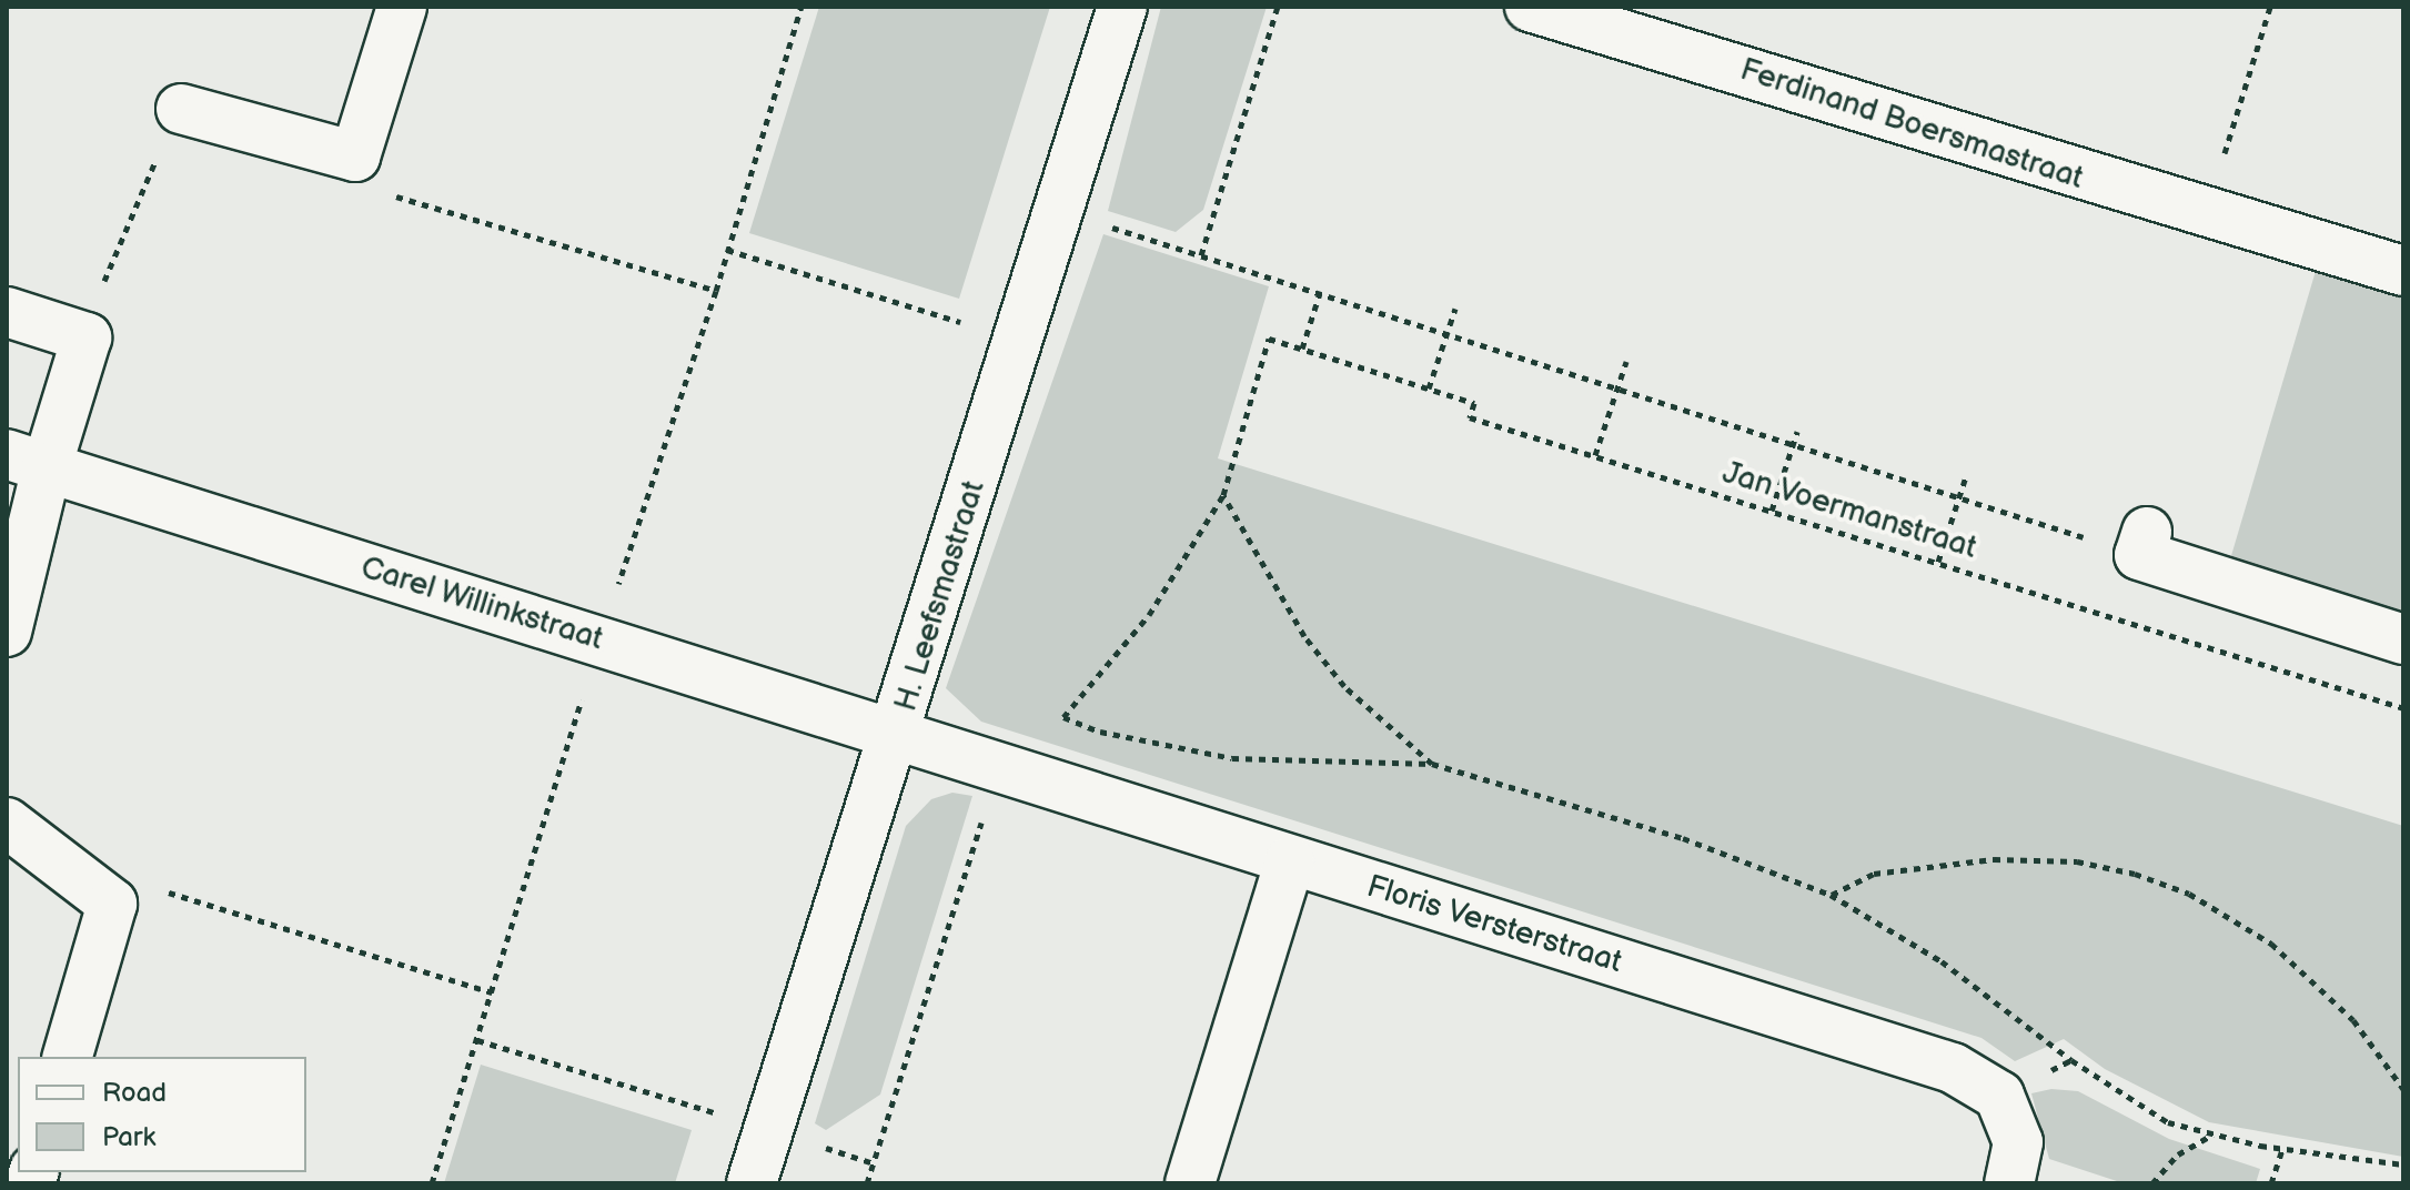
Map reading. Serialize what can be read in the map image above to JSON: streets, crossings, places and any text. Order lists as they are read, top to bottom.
{
  "streets": {
    "street": [
      "Ferdinand Boersmastraat",
      "H. Leefsmastraat",
      "Carel Willinkstraat",
      "Floris Versterstraat"
    ],
    "path": ["Jan Voermanstraat"]
  },
  "crossings": [
    ["H. Leefsmastraat", "Carel Willinkstraat"],
    ["H. Leefsmastraat", "Floris Versterstraat"],
    ["Carel Willinkstraat", "Floris Versterstraat"]
  ],
  "legend": ["Road", "Park"]
}
